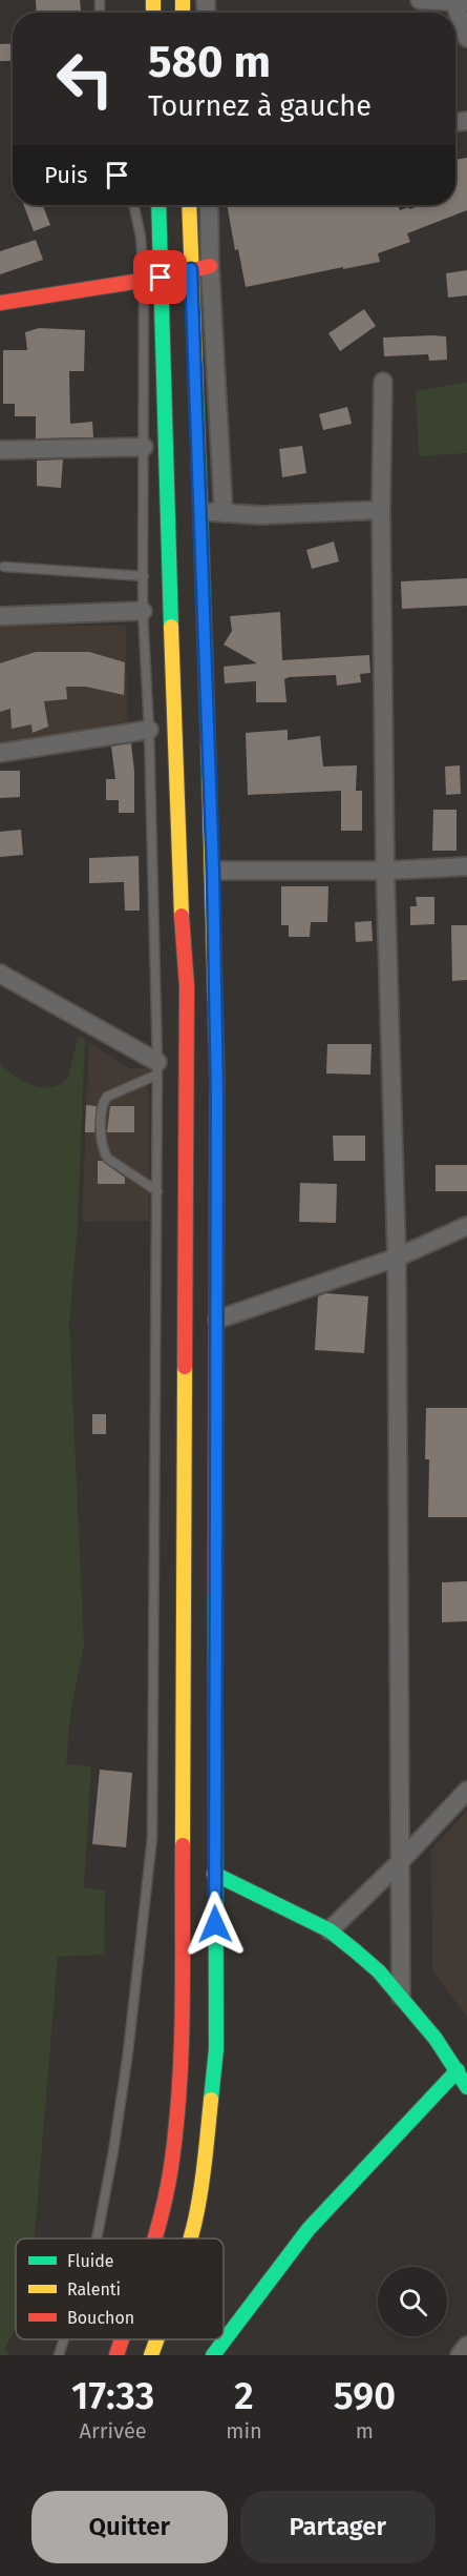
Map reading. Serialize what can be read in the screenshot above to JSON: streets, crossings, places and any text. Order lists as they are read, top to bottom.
{
  "legend": ["Fluide", "Ralenti", "Bouchon"],
  "page": {
    "turn": ["580 m", "Tournez à gauche"],
    "then": "Puis",
    "eta": [
      "17:33",
      "Arrivée",
      "2",
      "min",
      "590",
      "m"
    ],
    "buttons": ["Quitter", "Partager"]
  }
}
